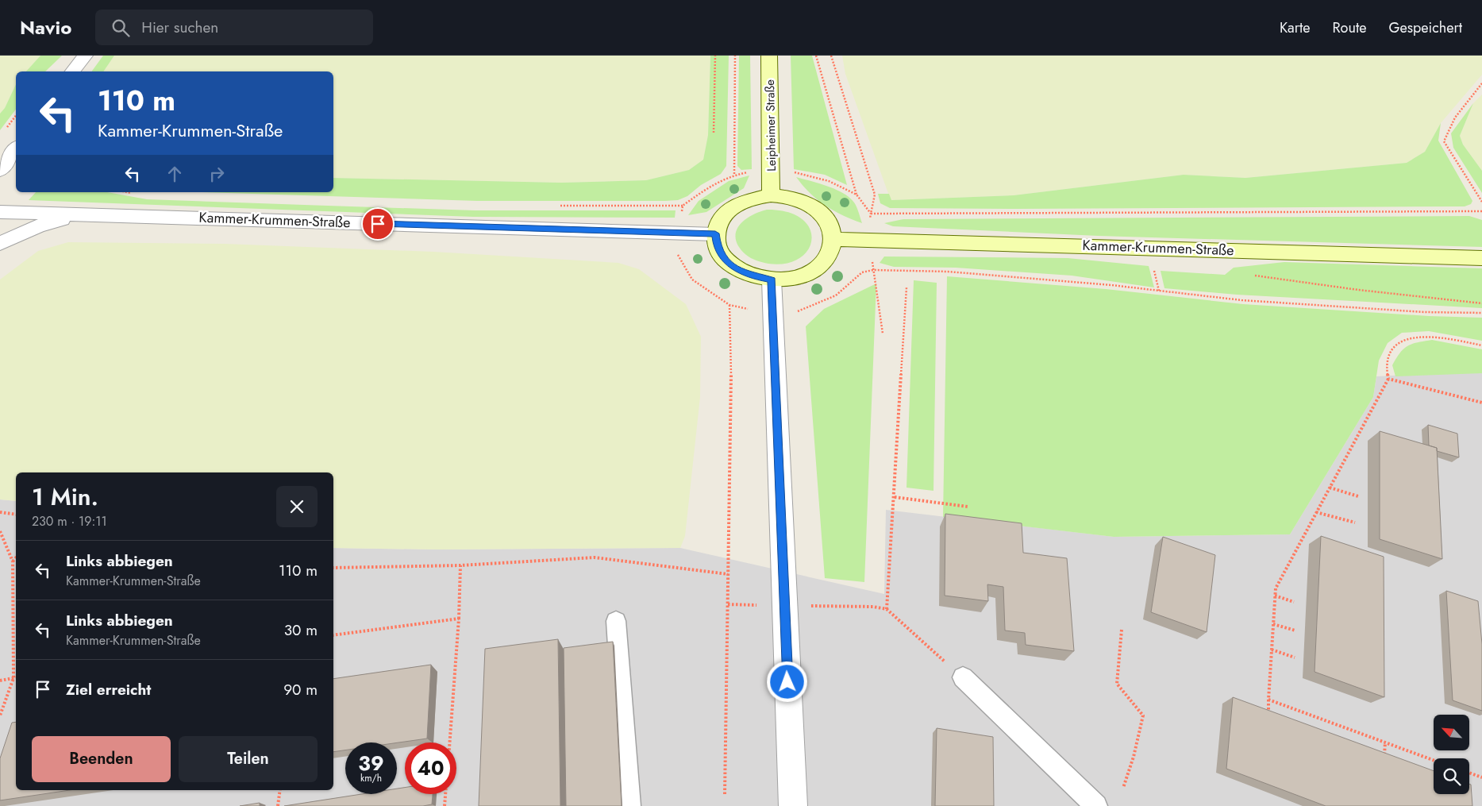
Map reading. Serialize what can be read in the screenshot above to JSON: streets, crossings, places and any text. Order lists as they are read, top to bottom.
{
  "streets": {
    "main road": ["Leipheimer Straße", "Kammer-Krummen-Straße"]
  },
  "crossings": [
    ["Leipheimer Straße", "Kammer-Krummen-Straße"]
  ],
  "north": "top left",
  "page": {
    "header": "Navio",
    "search": "Hier suchen",
    "nav": ["Karte", "Route", "Gespeichert"],
    "turn": ["110 m", "Kammer-Krummen-Straße"],
    "heading": ["1 Min.", "230 m · 19:11"],
    "list": [
      {
        "name": "Links abbiegen",
        "note": "Kammer-Krummen-Straße",
        "value": "110 m"
      },
      {
        "name": "Links abbiegen",
        "note": "Kammer-Krummen-Straße",
        "value": "30 m"
      },
      {
        "name": "Ziel erreicht",
        "value": "90 m"
      }
    ],
    "buttons": ["Beenden", "Teilen"],
    "speed": "39 km/h",
    "limit": "40"
  }
}
